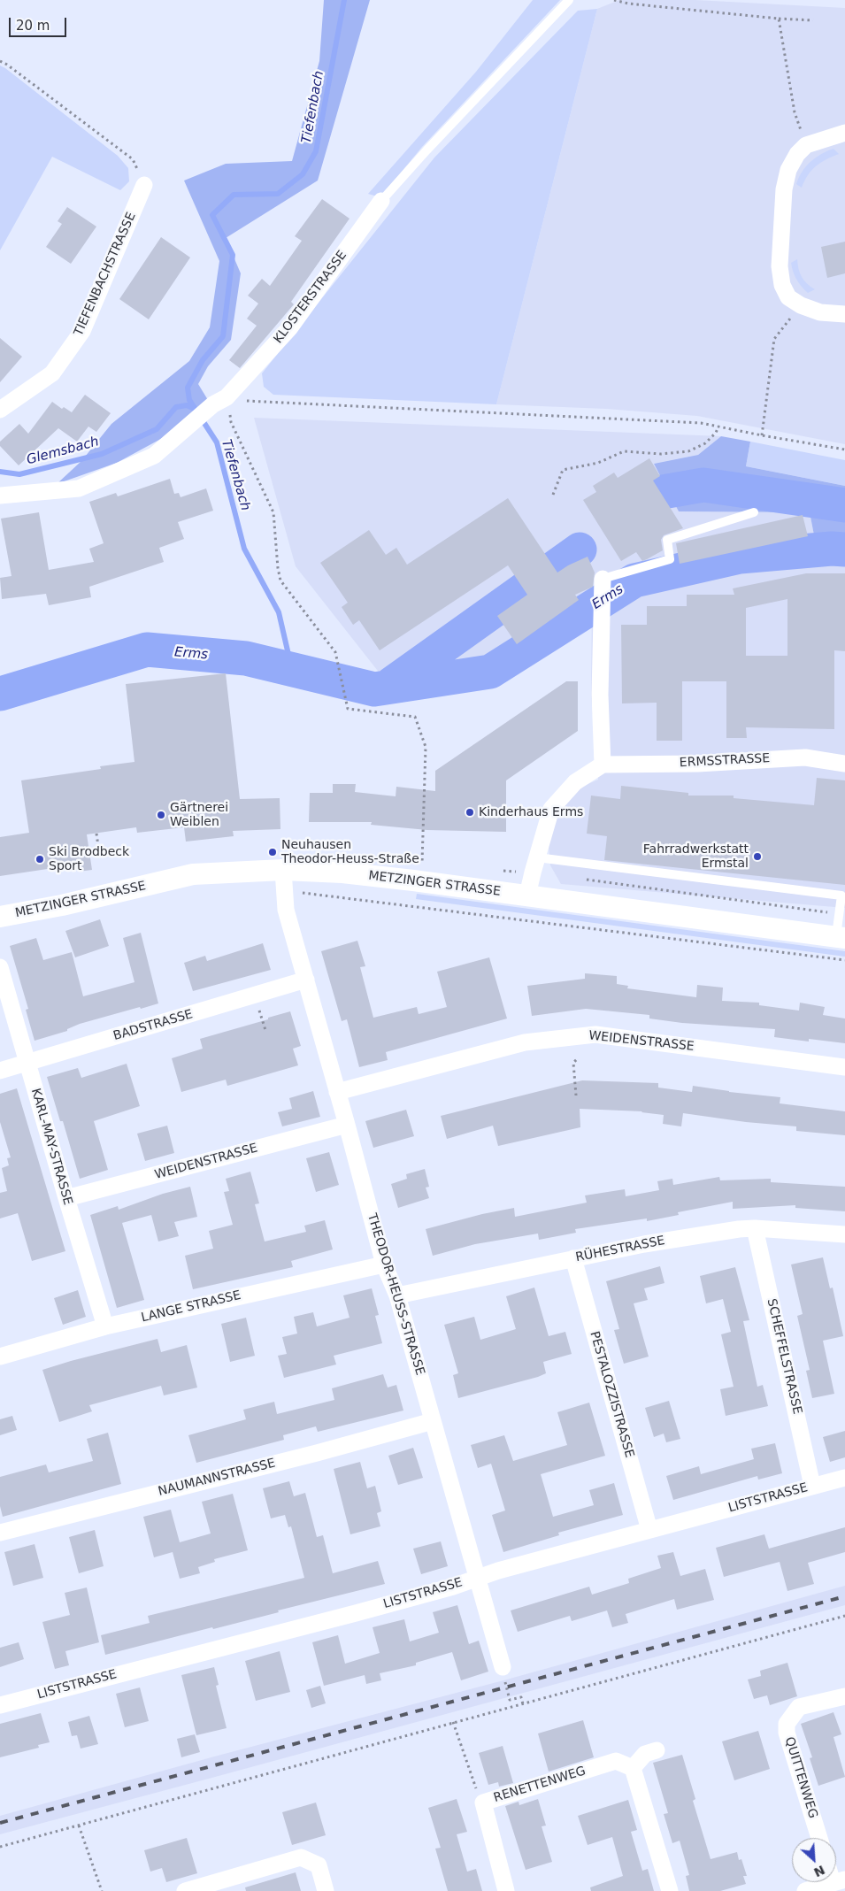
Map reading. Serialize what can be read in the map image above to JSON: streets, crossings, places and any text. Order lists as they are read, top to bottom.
{
  "streets": {
    "street": [
      "TIEFENBACHSTRASSE",
      "KLOSTERSTRASSE",
      "ERMSSTRASSE",
      "METZINGER STRASSE",
      "BADSTRASSE",
      "WEIDENSTRASSE",
      "KARL-MAY-STRASSE",
      "RÜHESTRASSE",
      "THEODOR-HEUSS-STRASSE",
      "LANGE STRASSE",
      "SCHEFFELSTRASSE",
      "PESTALOZZISTRASSE",
      "NAUMANNSTRASSE",
      "LISTSTRASSE",
      "QUITTENWEG",
      "RENETTENWEG"
    ]
  },
  "crossings": [
    ["METZINGER STRASSE", "THEODOR-HEUSS-STRASSE"],
    ["BADSTRASSE", "KARL-MAY-STRASSE"],
    ["BADSTRASSE", "THEODOR-HEUSS-STRASSE"],
    ["WEIDENSTRASSE", "KARL-MAY-STRASSE"],
    ["WEIDENSTRASSE", "THEODOR-HEUSS-STRASSE"],
    ["KARL-MAY-STRASSE", "LANGE STRASSE"],
    ["RÜHESTRASSE", "THEODOR-HEUSS-STRASSE"],
    ["RÜHESTRASSE", "SCHEFFELSTRASSE"],
    ["RÜHESTRASSE", "PESTALOZZISTRASSE"],
    ["THEODOR-HEUSS-STRASSE", "LANGE STRASSE"],
    ["THEODOR-HEUSS-STRASSE", "NAUMANNSTRASSE"],
    ["THEODOR-HEUSS-STRASSE", "LISTSTRASSE"],
    ["SCHEFFELSTRASSE", "LISTSTRASSE"],
    ["PESTALOZZISTRASSE", "LISTSTRASSE"]
  ],
  "water": ["Tiefenbach", "Glemsbach", "Erms"],
  "places": [
    "Kinderhaus Erms",
    "Gärtnerei Weiblen",
    "Neuhausen Theodor-Heuss-Straße",
    "Fahrradwerkstatt Ermstal",
    "Ski Brodbeck Sport"
  ],
  "scale_bar": "20 m",
  "north": "bottom right"
}
